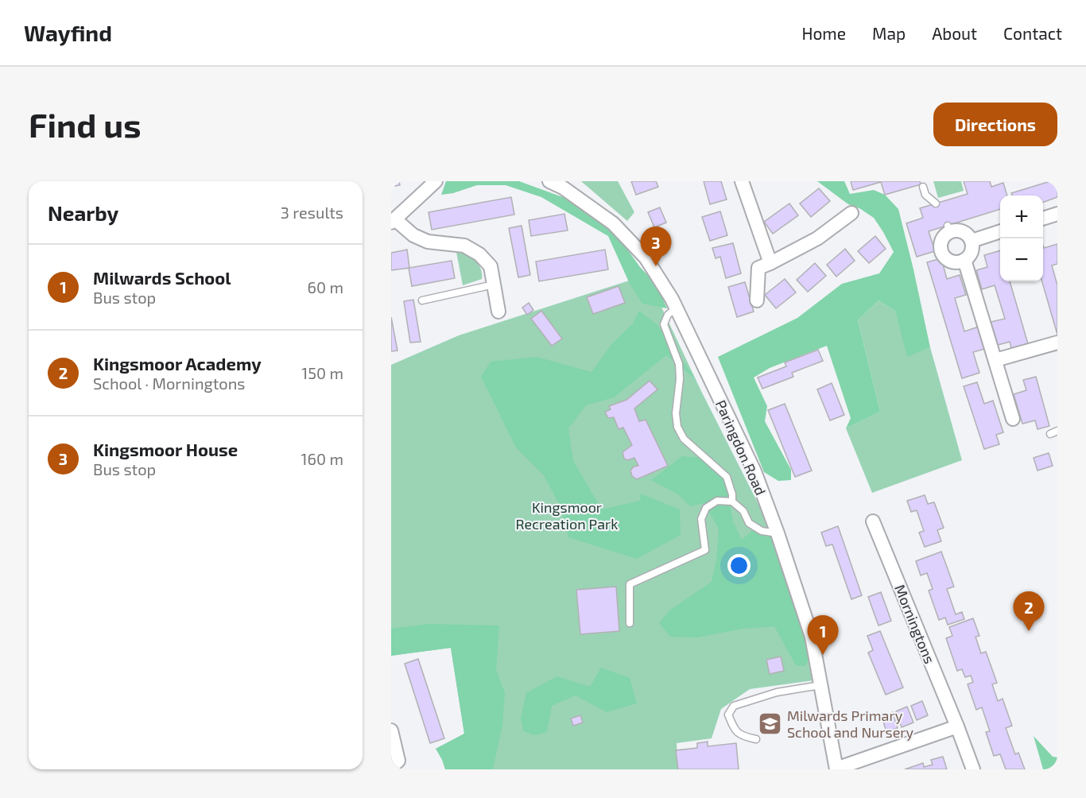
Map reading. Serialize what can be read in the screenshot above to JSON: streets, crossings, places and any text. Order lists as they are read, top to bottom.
{
  "streets": {
    "street": ["Paringdon Road", "Morningtons"]
  },
  "parks": ["Kingsmoor Recreation Park"],
  "places": {
    "school or university": ["Milwards Primary School and Nursery"]
  },
  "page": {
    "header": "Wayfind",
    "nav": [
      "Home",
      "Map",
      "About",
      "Contact"
    ],
    "buttons": "Directions",
    "title": "Find us",
    "heading": ["Nearby", "3 results"],
    "map_buttons": ["+", "−"],
    "pins": ["3", "2", "1"],
    "list": [
      {
        "mark": "1",
        "name": "Milwards School",
        "note": "Bus stop",
        "value": "60 m"
      },
      {
        "mark": "2",
        "name": "Kingsmoor Academy",
        "note": "School · Morningtons",
        "value": "150 m"
      },
      {
        "mark": "3",
        "name": "Kingsmoor House",
        "note": "Bus stop",
        "value": "160 m"
      }
    ]
  }
}
